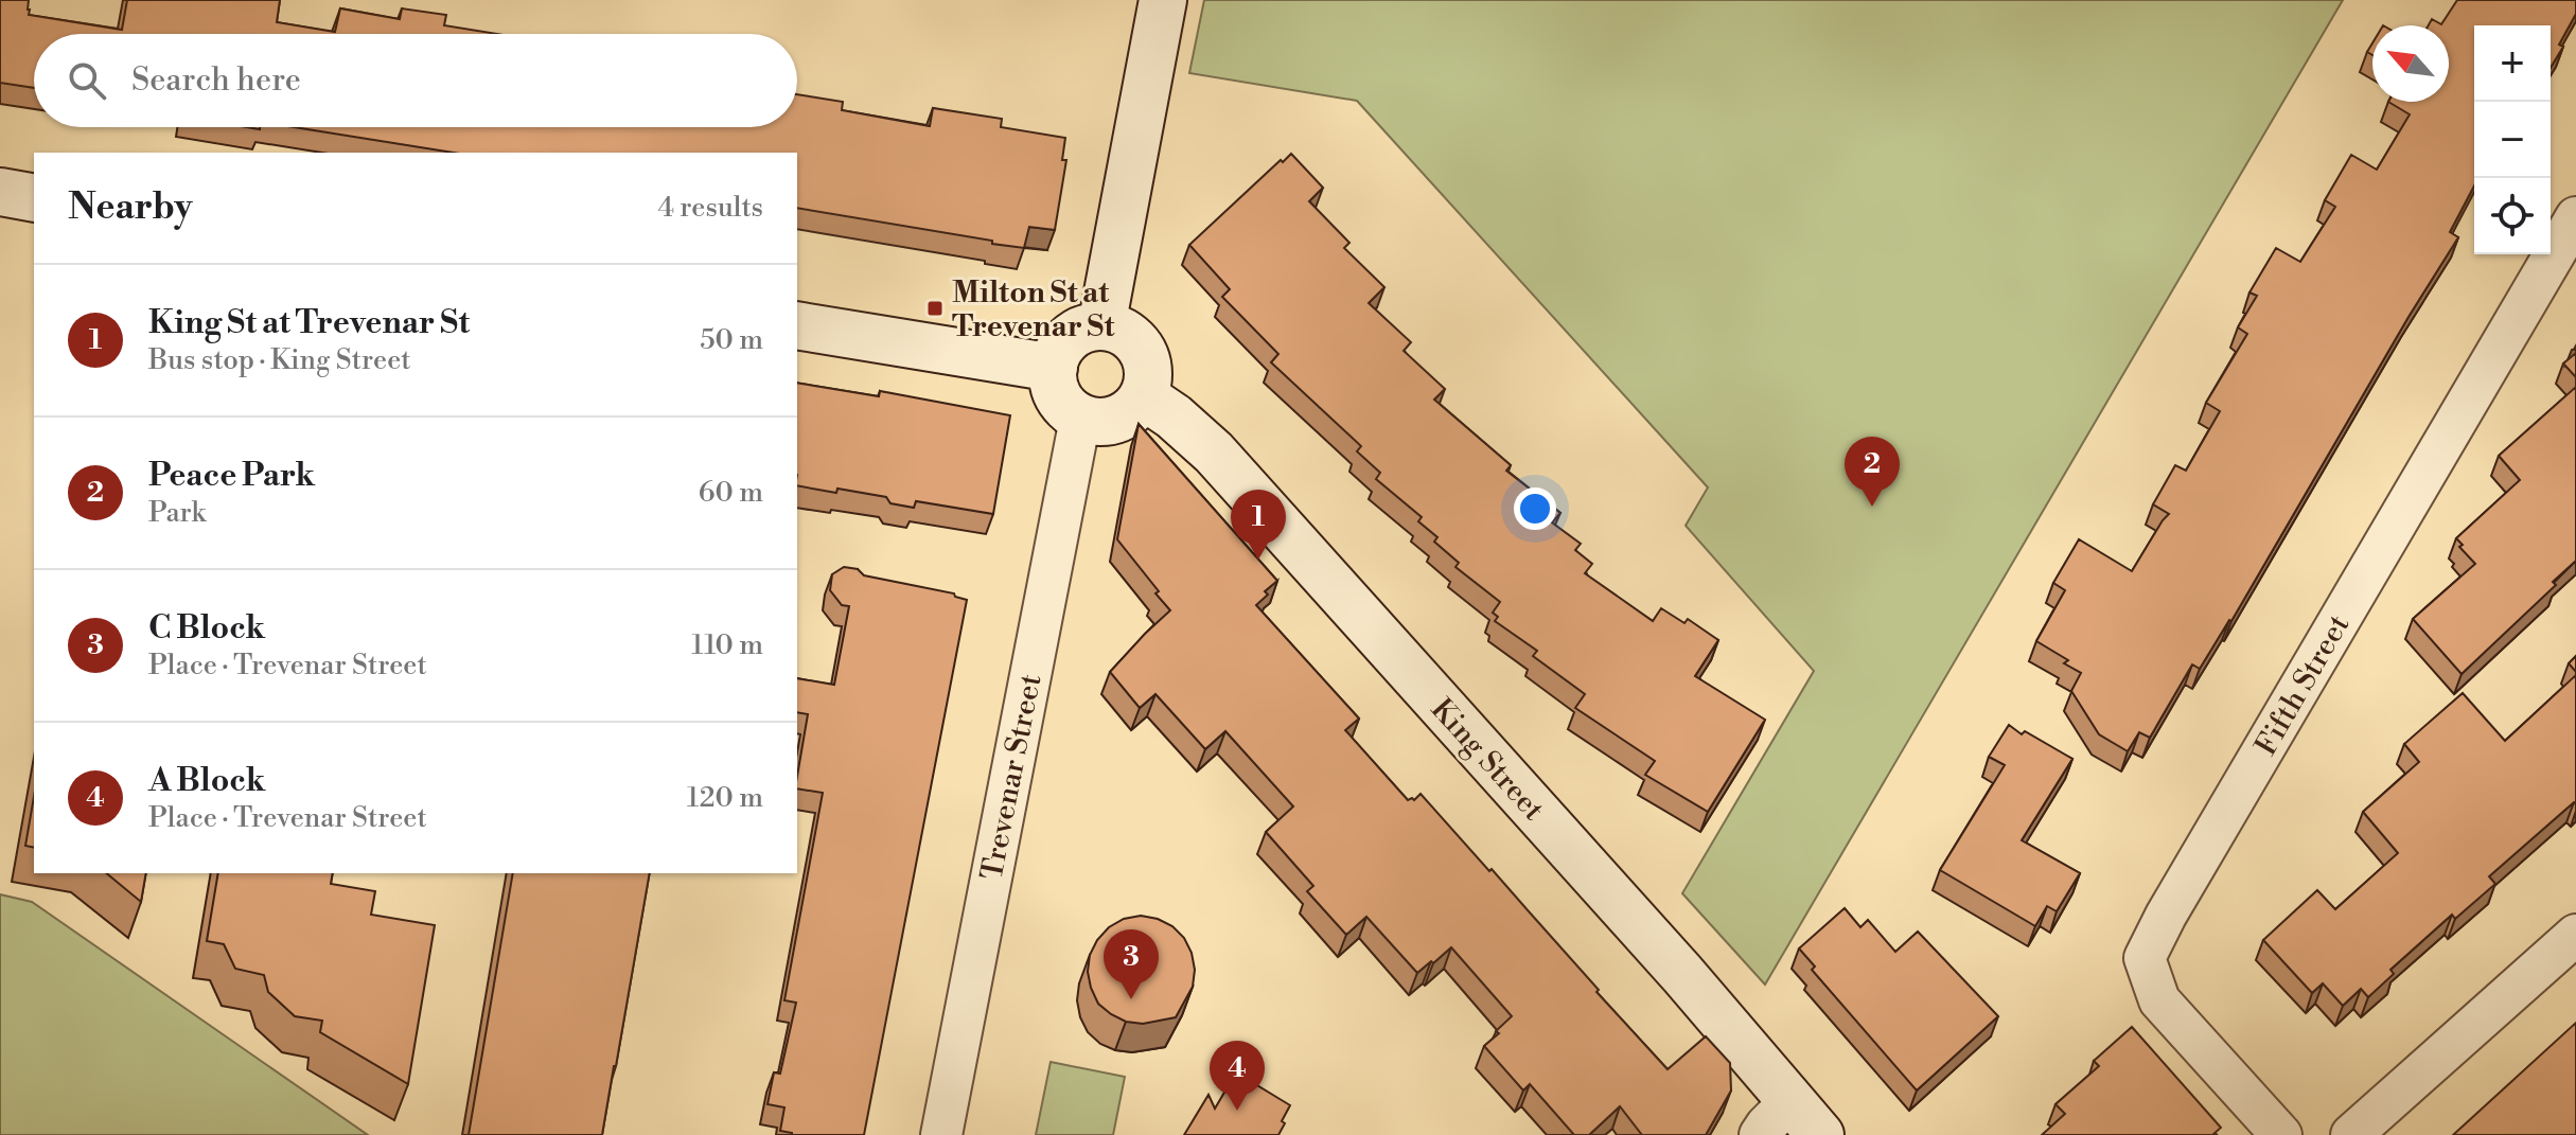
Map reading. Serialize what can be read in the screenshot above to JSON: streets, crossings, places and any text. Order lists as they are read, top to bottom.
{
  "streets": {
    "main road": ["King Street"],
    "street": ["Fifth Street", "Trevenar Street"]
  },
  "crossings": [
    ["King Street", "Trevenar Street"]
  ],
  "places": {
    "transit": ["Milton St at Trevenar St"]
  },
  "north": "top left",
  "page": {
    "map_buttons": ["+", "−"],
    "search": "Search here",
    "heading": ["Nearby", "4 results"],
    "list": [
      {
        "mark": "1",
        "name": "King St at Trevenar St",
        "note": "Bus stop · King Street",
        "value": "50 m"
      },
      {
        "mark": "2",
        "name": "Peace Park",
        "note": "Park",
        "value": "60 m"
      },
      {
        "mark": "3",
        "name": "C Block",
        "note": "Place · Trevenar Street",
        "value": "110 m"
      },
      {
        "mark": "4",
        "name": "A Block",
        "note": "Place · Trevenar Street",
        "value": "120 m"
      }
    ],
    "pins": [
      "2",
      "1",
      "3",
      "4"
    ]
  }
}
